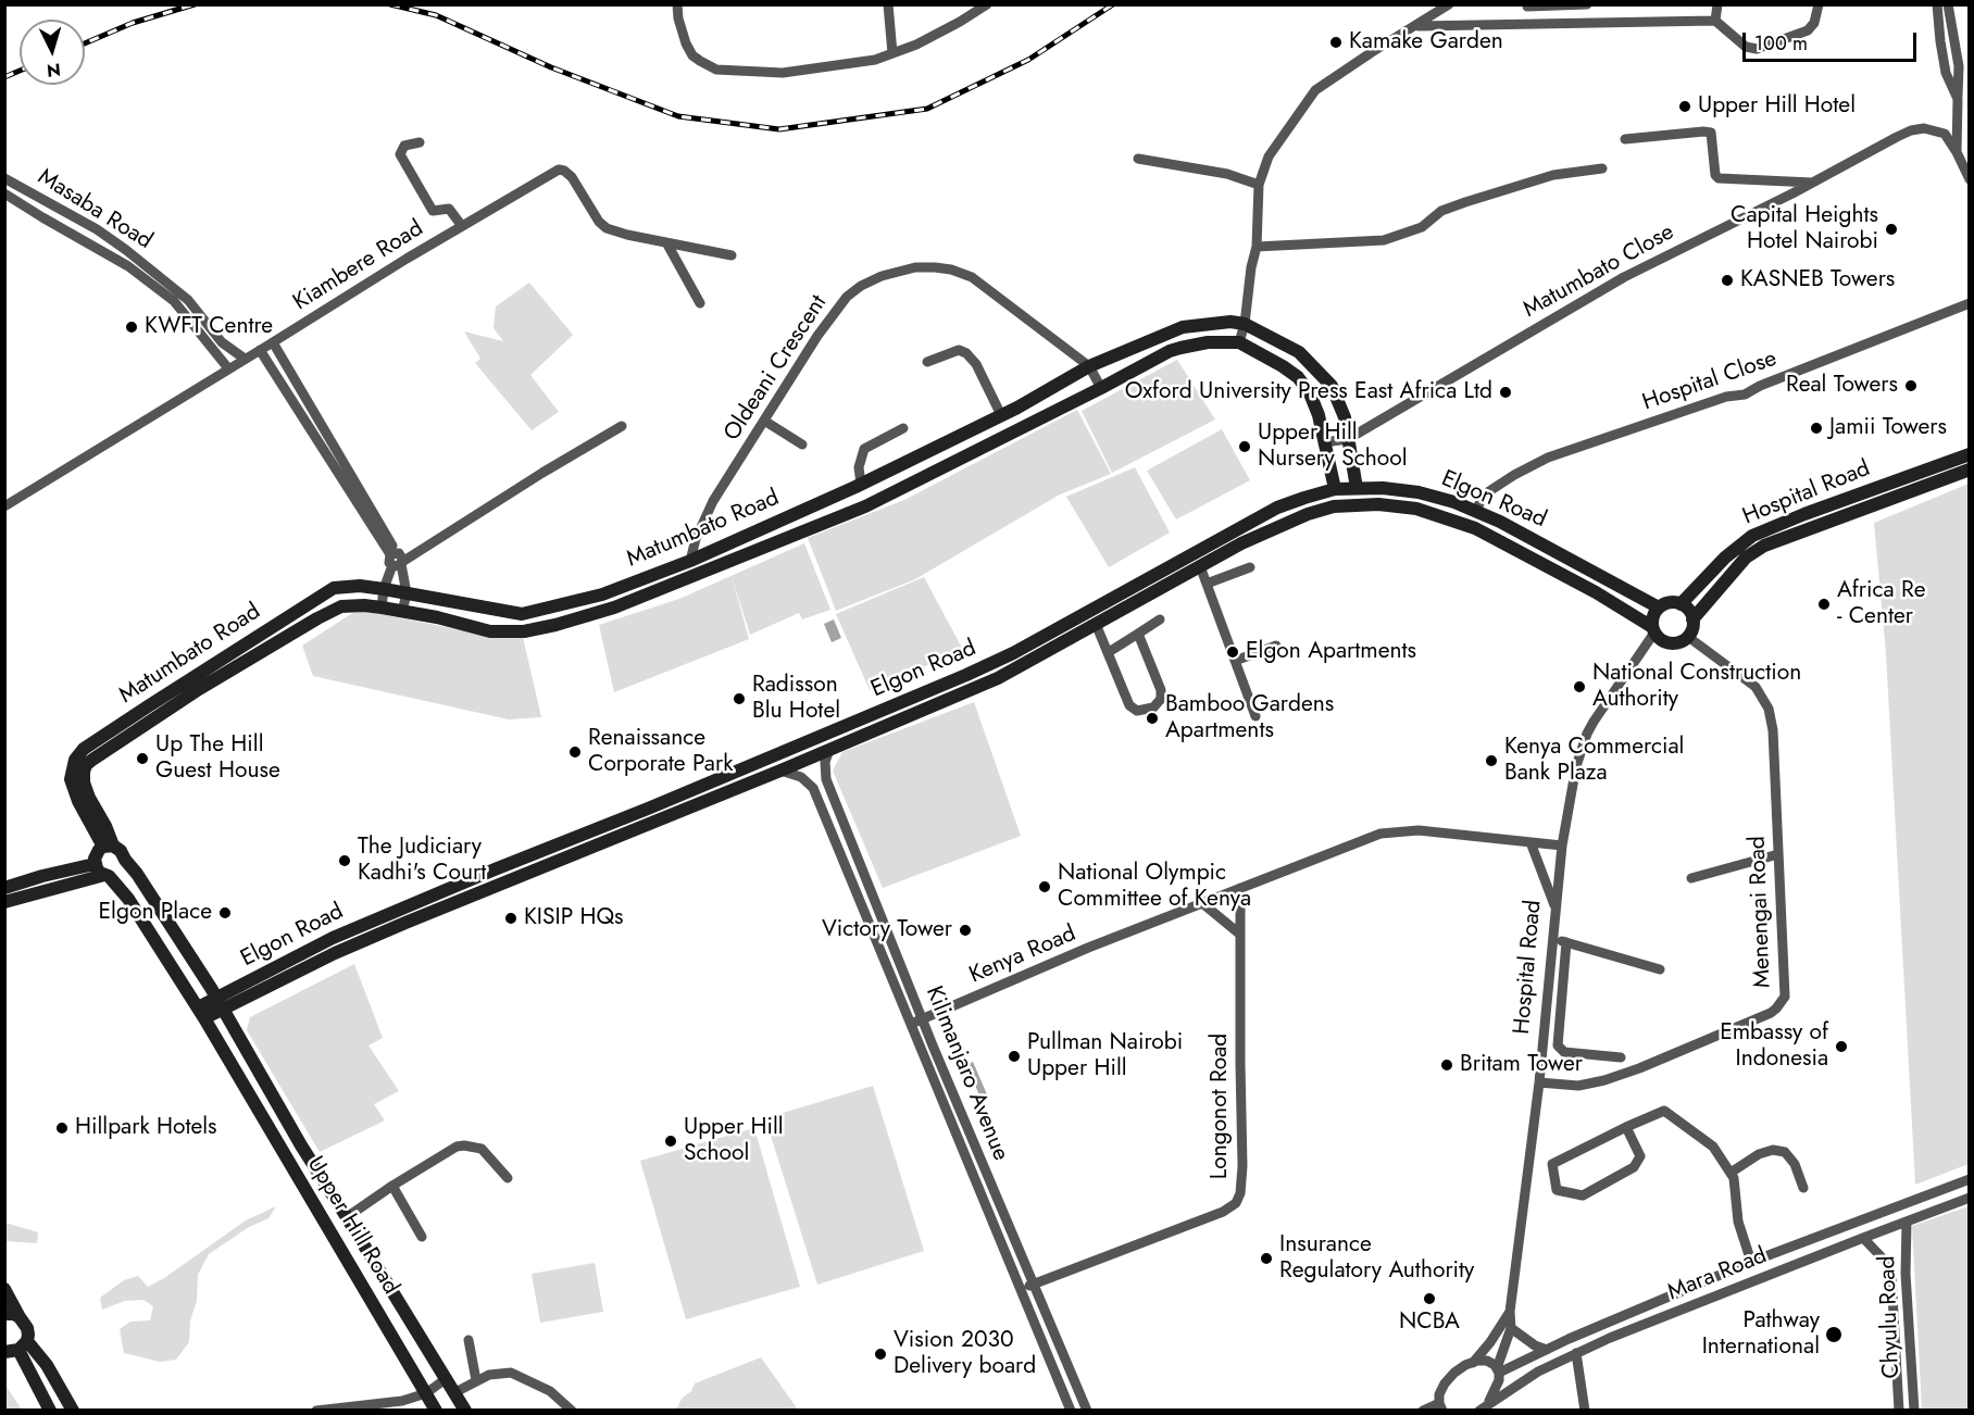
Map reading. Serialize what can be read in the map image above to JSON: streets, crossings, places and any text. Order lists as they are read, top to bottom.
{
  "streets": {
    "street": [
      "Masaba Road",
      "Kiambere Road",
      "Matumbato Close",
      "Oldeani Crescent",
      "Hospital Close",
      "Hospital Road",
      "Elgon Road",
      "Matumbato Road",
      "Menengai Road",
      "Kenya Road",
      "Kilimanjaro Avenue",
      "Longonot Road",
      "Upper Hill Road",
      "Mara Road",
      "Chyulu Road"
    ]
  },
  "crossings": [
    ["Masaba Road", "Kiambere Road"],
    ["Matumbato Close", "Matumbato Road"],
    ["Oldeani Crescent", "Matumbato Road"],
    ["Hospital Close", "Elgon Road"],
    ["Hospital Road", "Elgon Road"],
    ["Hospital Road", "Menengai Road"],
    ["Hospital Road", "Kenya Road"],
    ["Elgon Road", "Matumbato Road"],
    ["Elgon Road", "Menengai Road"],
    ["Elgon Road", "Kilimanjaro Avenue"],
    ["Elgon Road", "Upper Hill Road"],
    ["Matumbato Road", "Upper Hill Road"],
    ["Kenya Road", "Kilimanjaro Avenue"],
    ["Kenya Road", "Longonot Road"],
    ["Kilimanjaro Avenue", "Longonot Road"],
    ["Mara Road", "Chyulu Road"]
  ],
  "places": [
    "Kamake Garden",
    "Upper Hill Hotel",
    "Capital Heights Hotel Nairobi",
    "KASNEB Towers",
    "KWFT Centre",
    "Real Towers",
    "Oxford University Press East Africa Ltd",
    "Jamii Towers",
    "Upper Hill Nursery School",
    "Africa Re - Center",
    "Elgon Apartments",
    "National Construction Authority",
    "Radisson Blu Hotel",
    "Bamboo Gardens Apartments",
    "Renaissance Corporate Park",
    "Up The Hill Guest House",
    "Kenya Commercial Bank Plaza",
    "The Judiciary Kadhi's Court",
    "National Olympic Committee of Kenya",
    "Elgon Place",
    "KISIP HQs",
    "Victory Tower",
    "Embassy of Indonesia",
    "Pullman Nairobi Upper Hill",
    "Britam Tower",
    "Hillpark Hotels",
    "Upper Hill School",
    "Insurance Regulatory Authority",
    "NCBA",
    "Pathway International",
    "Vision 2030 Delivery board"
  ],
  "scale_bar": "100 m",
  "north": "bottom"
}
